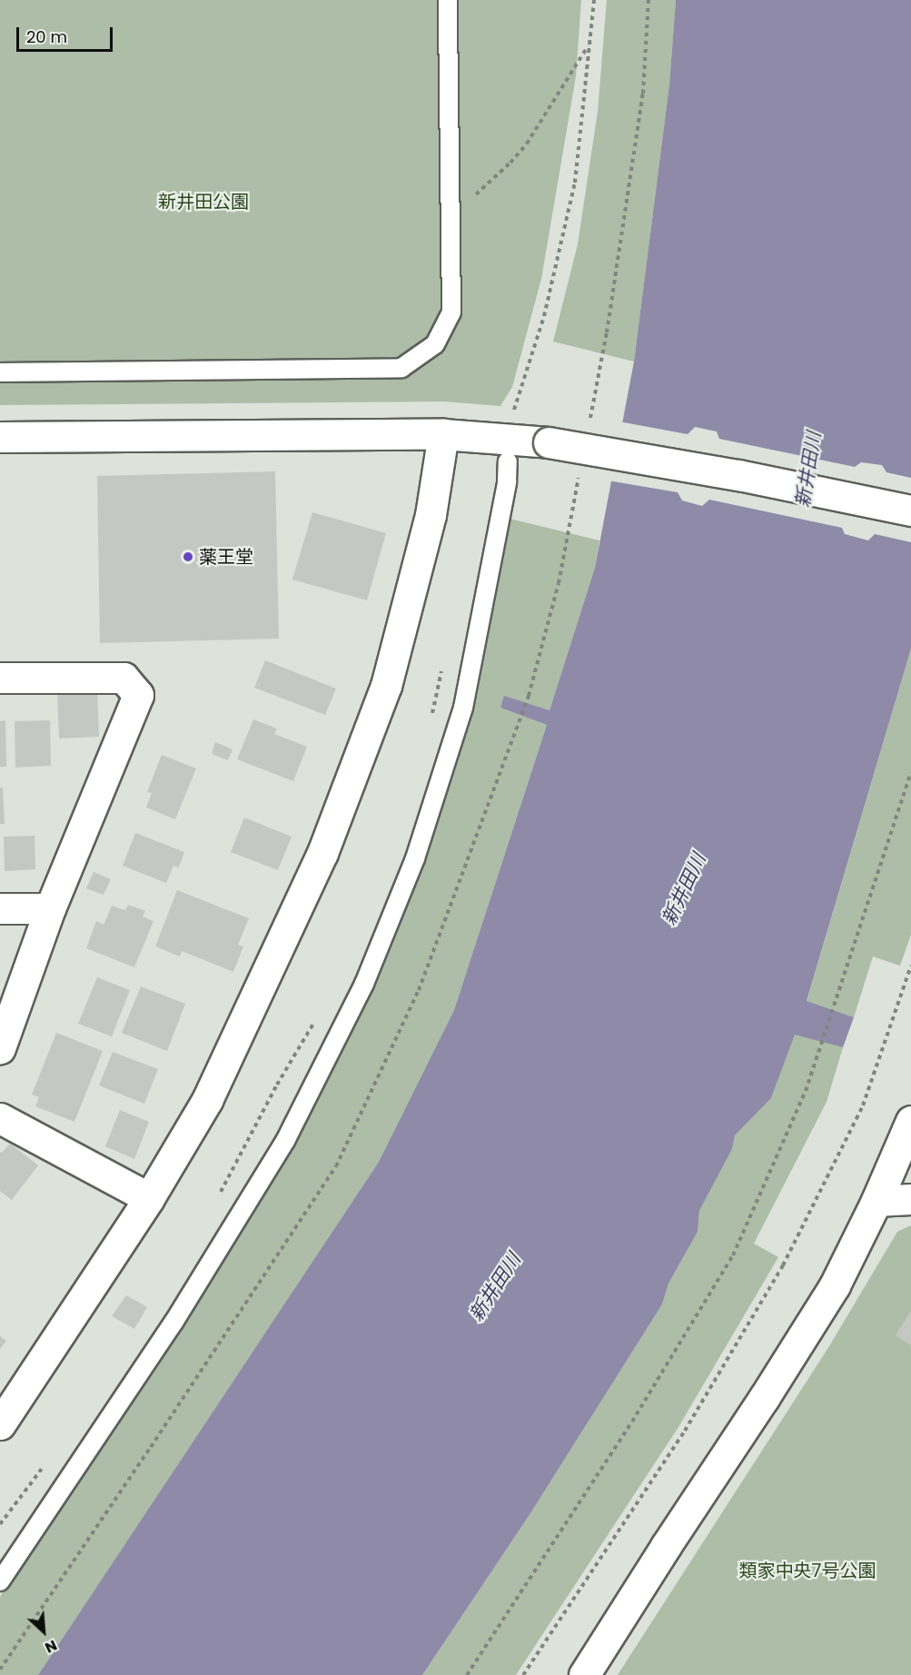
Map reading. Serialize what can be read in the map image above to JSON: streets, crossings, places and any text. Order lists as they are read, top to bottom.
{
  "water": ["新井田川"],
  "parks": ["新井田公園", "類家中央7号公園"],
  "places": ["薬王堂"],
  "scale_bar": "20 m",
  "north": "bottom right"
}
